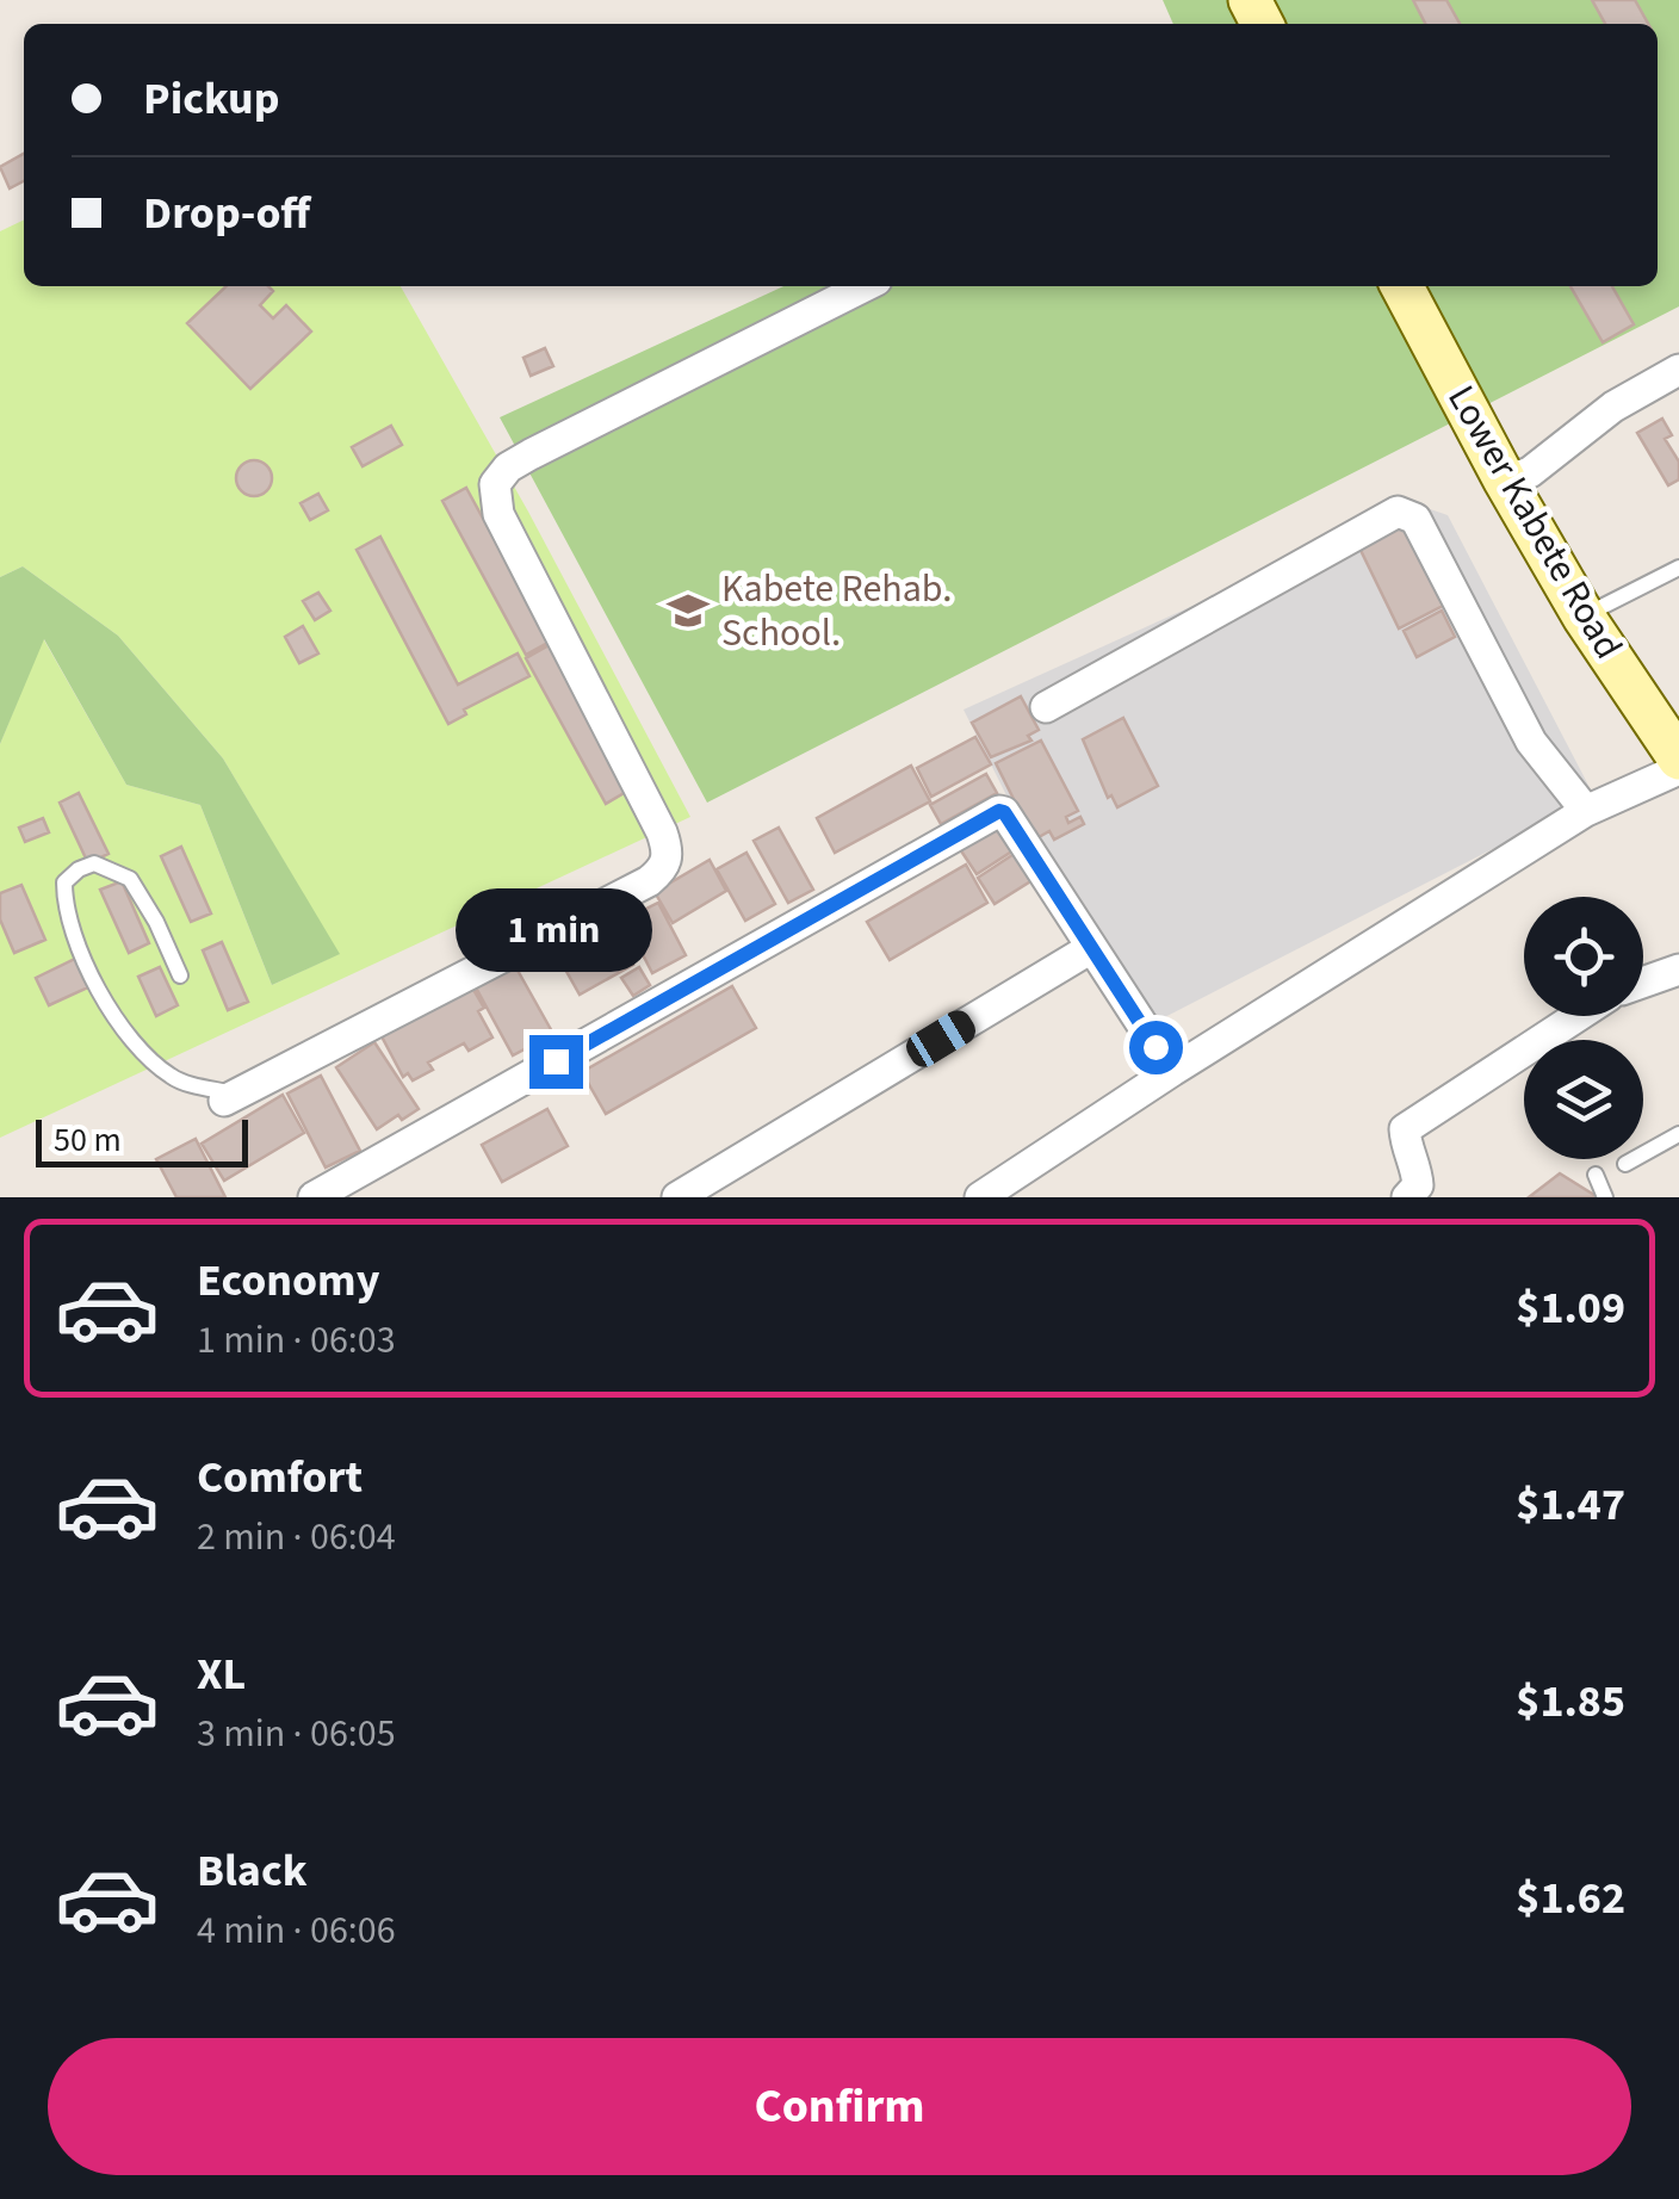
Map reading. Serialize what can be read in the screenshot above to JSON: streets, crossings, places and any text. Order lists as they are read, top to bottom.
{
  "streets": {
    "main road": ["Lower Kabete Road"]
  },
  "places": {
    "school or university": ["Kabete Rehab. School."]
  },
  "scale_bar": "50 m",
  "page": {
    "banner": ["Pickup", "Drop-off"],
    "bubble": "1 min",
    "scale": "50 m",
    "list": [
      {
        "name": "Economy",
        "note": "1 min · 06:03",
        "value": "$1.09"
      },
      {
        "name": "Comfort",
        "note": "2 min · 06:04",
        "value": "$1.47"
      },
      {
        "name": "XL",
        "note": "3 min · 06:05",
        "value": "$1.85"
      },
      {
        "name": "Black",
        "note": "4 min · 06:06",
        "value": "$1.62"
      }
    ],
    "buttons": "Confirm"
  }
}
